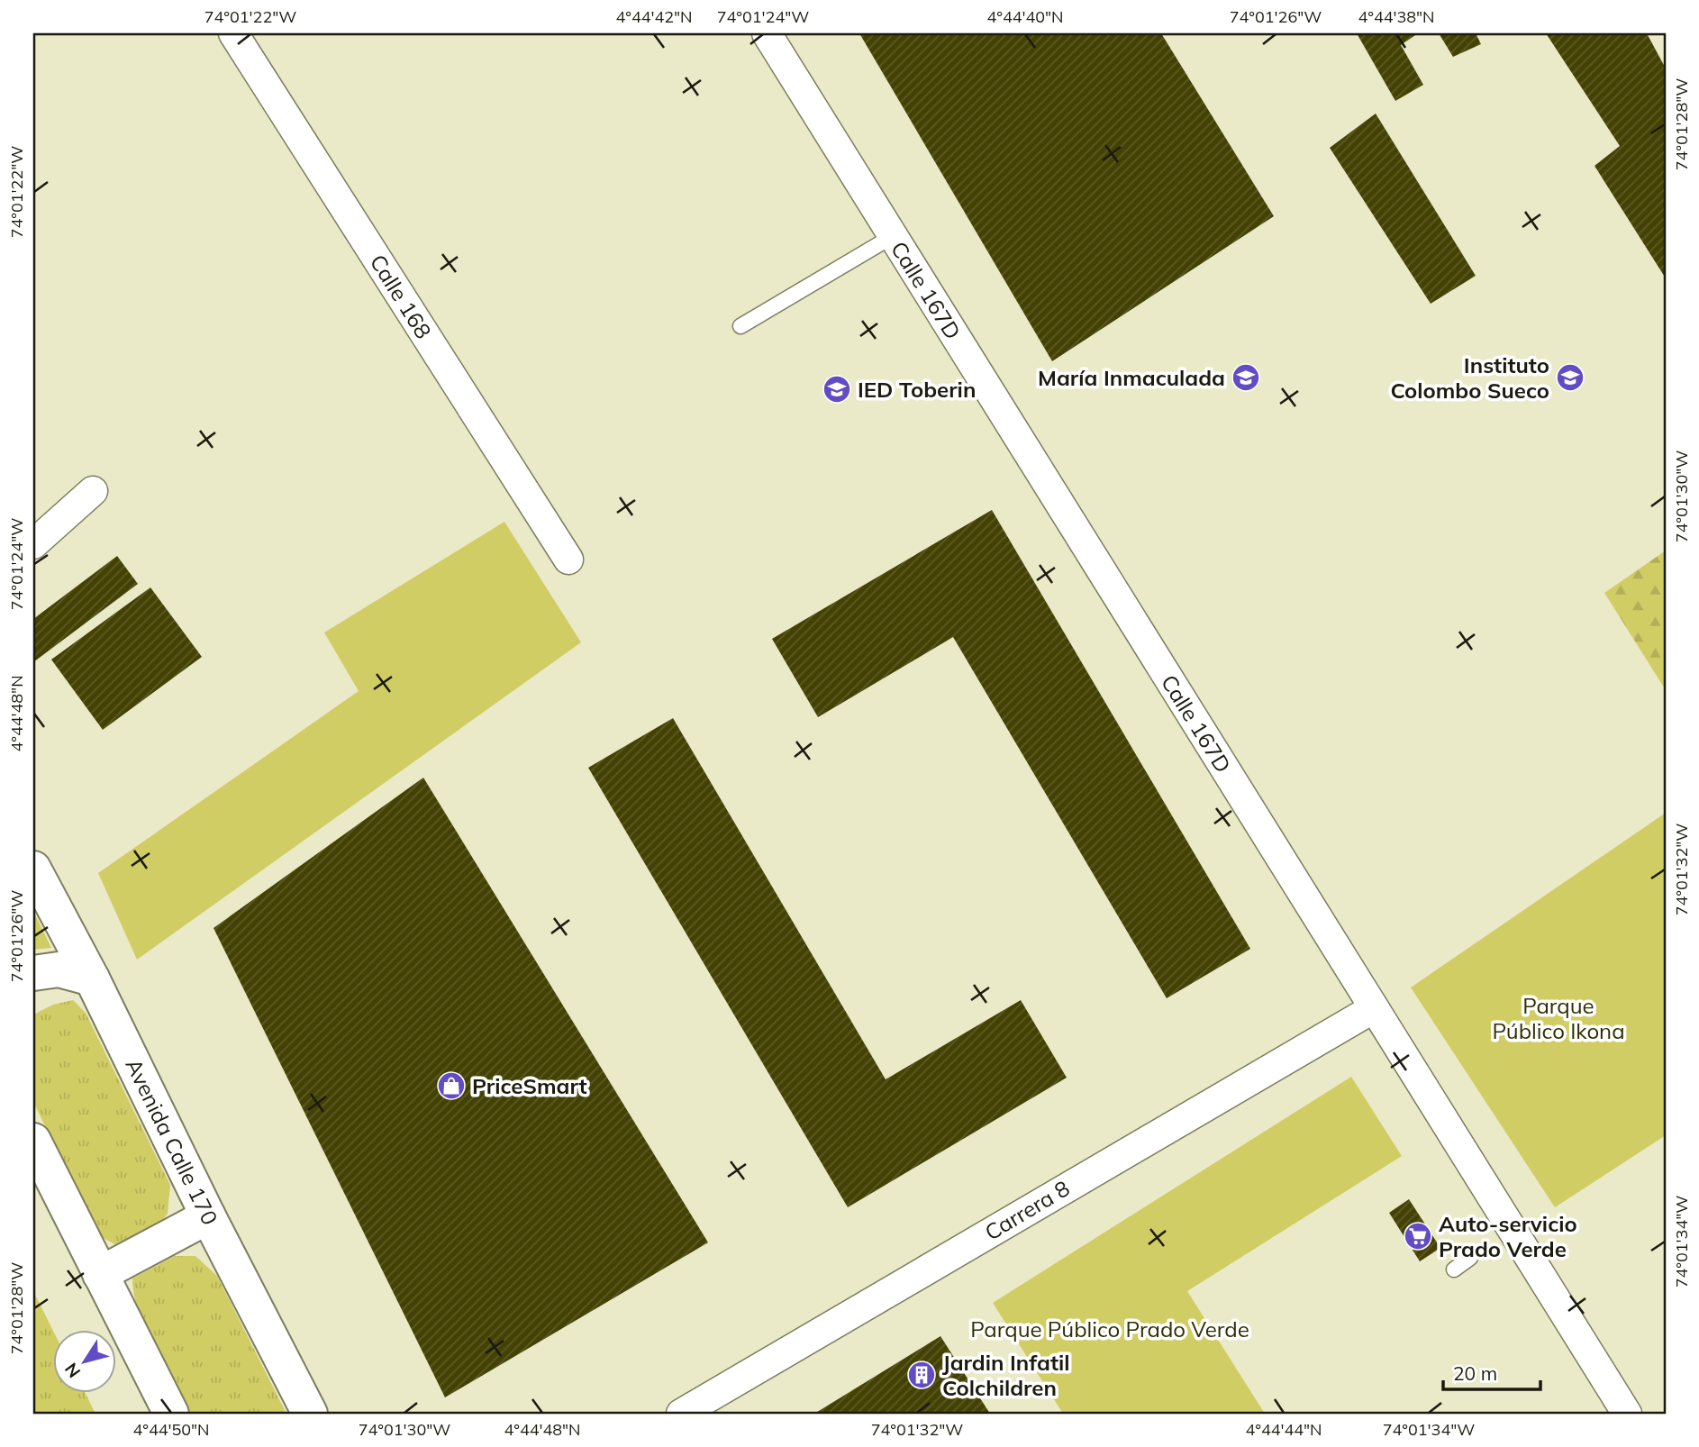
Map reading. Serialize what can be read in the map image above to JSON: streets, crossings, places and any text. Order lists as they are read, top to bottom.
{
  "streets": {
    "main road": ["Avenida Calle 170"],
    "street": ["Calle 167D", "Calle 168", "Carrera 8"]
  },
  "crossings": [
    ["Calle 167D", "Carrera 8"]
  ],
  "parks": ["Parque Público Ikona", "Parque Público Prado Verde"],
  "places": {
    "school or university": ["María Inmaculada", "Instituto Colombo Sueco", "IED Toberin"],
    "shop": ["PriceSmart"],
    "supermarket": ["Auto-servicio Prado Verde"],
    "building": ["Jardin Infatil Colchildren"]
  },
  "scale_bar": "20 m",
  "north": "bottom left",
  "coordinates": [
    "74°01'22\"W",
    "4°44'42\"N",
    "74°01'24\"W",
    "4°44'40\"N",
    "74°01'26\"W",
    "4°44'38\"N",
    "74°01'28\"W",
    "74°01'30\"W",
    "4°44'48\"N",
    "74°01'32\"W",
    "74°01'34\"W",
    "4°44'50\"N",
    "4°44'44\"N"
  ]
}
